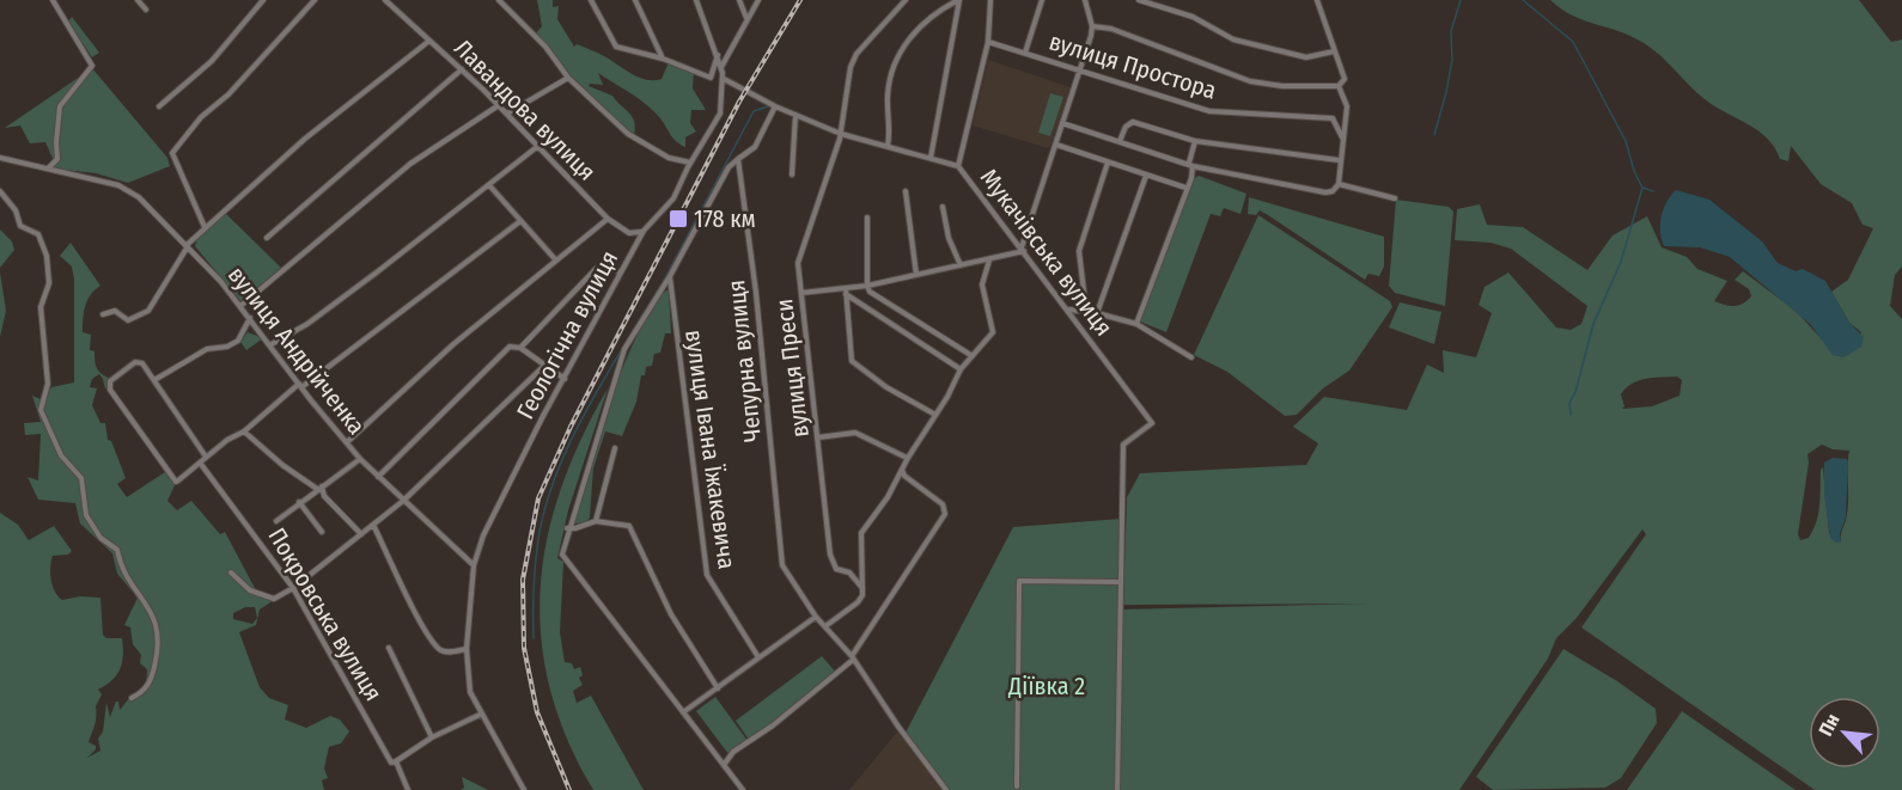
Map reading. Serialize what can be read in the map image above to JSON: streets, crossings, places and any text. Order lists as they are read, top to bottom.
{
  "streets": {
    "street": [
      "вулиця Простора",
      "Лавандова вулиця",
      "Мукачівська вулиця",
      "Геологічна вулиця",
      "вулиця Андрійченка",
      "Чепурна вулиця",
      "вулиця Преси",
      "вулиця Івана Їжакевича",
      "Покровська вулиця"
    ]
  },
  "crossings": [
    ["Лавандова вулиця", "Геологічна вулиця"],
    ["Мукачівська вулиця", "Геологічна вулиця"],
    ["Мукачівська вулиця", "вулиця Преси"],
    ["Геологічна вулиця", "вулиця Андрійченка"]
  ],
  "parks": ["Діївка 2"],
  "places": {
    "transit": ["178 км"]
  },
  "north": "top left"
}
